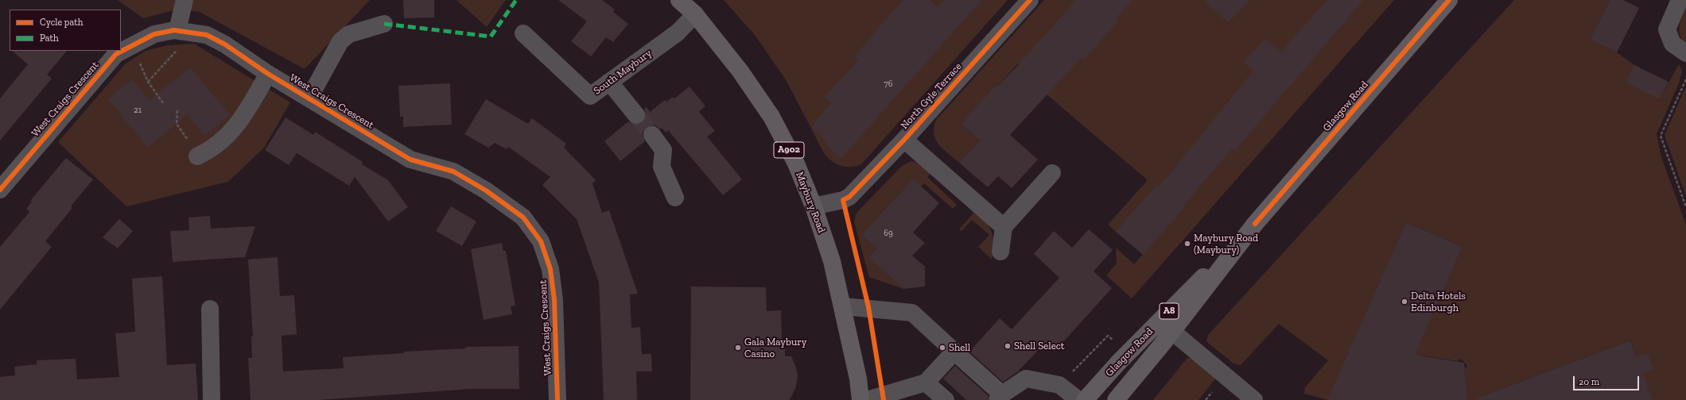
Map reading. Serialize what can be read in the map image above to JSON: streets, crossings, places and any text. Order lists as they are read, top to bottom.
{
  "streets": {
    "main road": [
      "Glasgow Road",
      "A902",
      "Maybury Road",
      "A8"
    ],
    "street": ["South Maybury", "North Gyle Terrace", "West Craigs Crescent"]
  },
  "crossings": [
    ["South Maybury", "Maybury Road"],
    ["North Gyle Terrace", "Maybury Road"]
  ],
  "places": [
    "Maybury Road (Maybury)",
    "Delta Hotels Edinburgh",
    "Shell Select",
    "Gala Maybury Casino",
    "Shell"
  ],
  "house_numbers": ["76", "21", "69"],
  "legend": ["Cycle path", "Path"],
  "scale_bar": "20 m"
}
